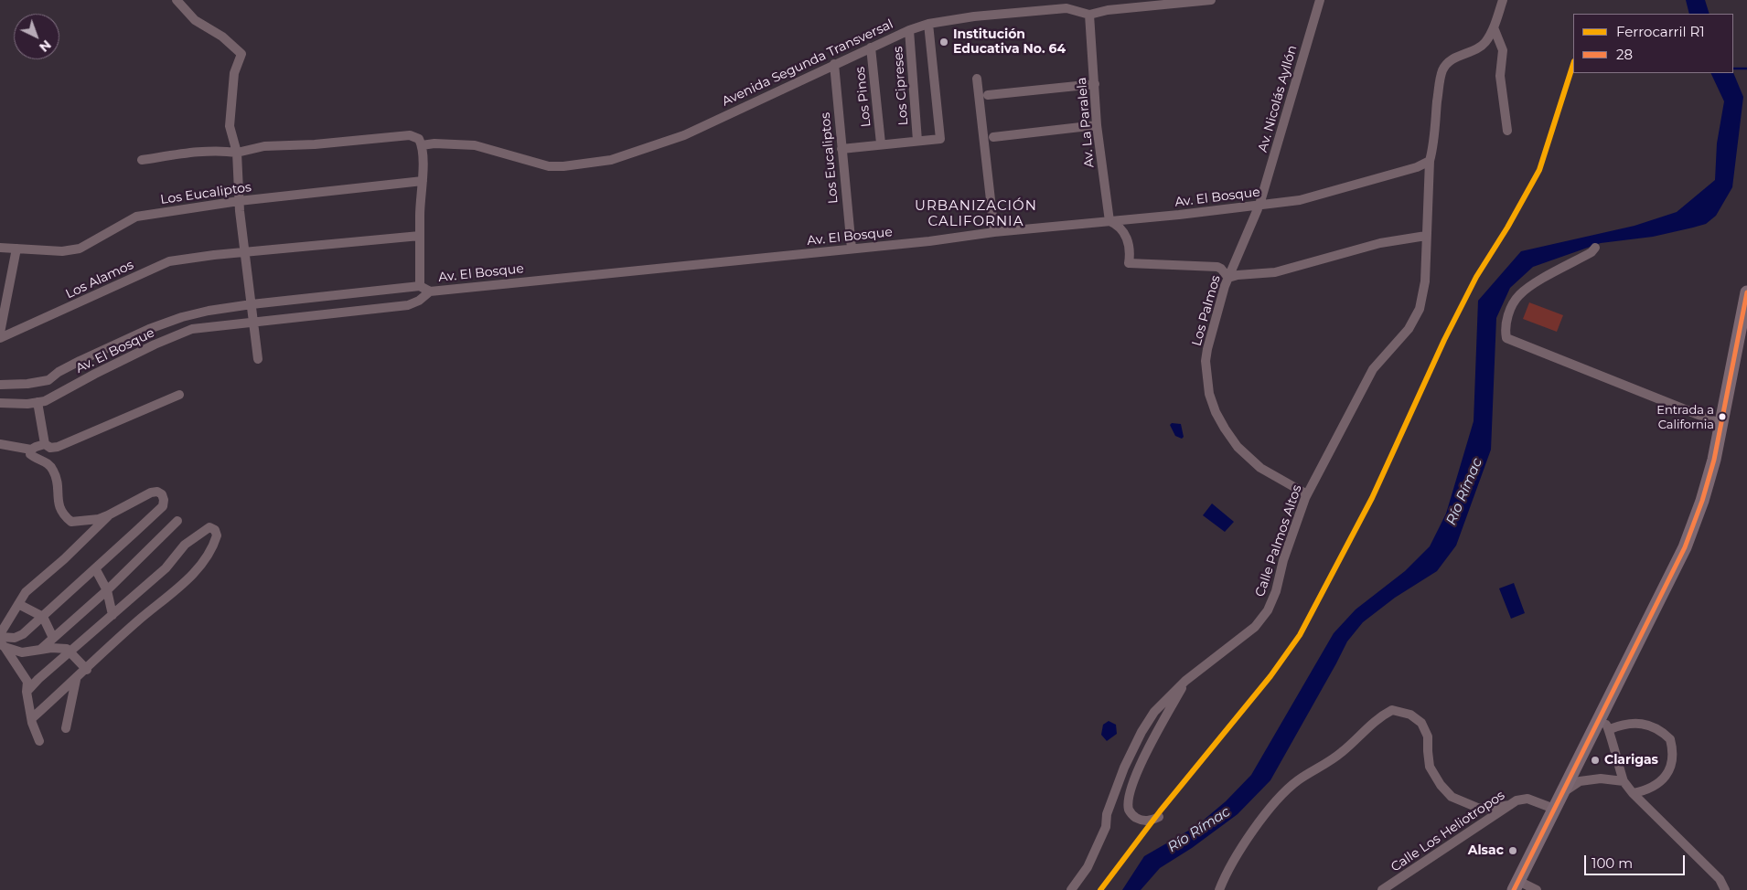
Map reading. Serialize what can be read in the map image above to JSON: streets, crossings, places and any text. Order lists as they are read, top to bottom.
{
  "streets": {
    "street": [
      "Avenida Segunda Transversal",
      "Los Cipreses",
      "Los Pinos",
      "Av. Nicolás Ayllón",
      "Av. La Paralela",
      "Los Eucaliptos",
      "Av. El Bosque",
      "Los Alamos",
      "Los Palmos",
      "Calle Palmos Altos",
      "Calle Los Heliotropos"
    ]
  },
  "crossings": [
    ["Avenida Segunda Transversal", "Los Cipreses"],
    ["Avenida Segunda Transversal", "Los Pinos"],
    ["Avenida Segunda Transversal", "Av. La Paralela"],
    ["Avenida Segunda Transversal", "Los Eucaliptos"],
    ["Av. Nicolás Ayllón", "Av. El Bosque"],
    ["Av. Nicolás Ayllón", "Los Palmos"],
    ["Av. La Paralela", "Av. El Bosque"],
    ["Los Eucaliptos", "Av. El Bosque"],
    ["Av. El Bosque", "Los Palmos"],
    ["Av. El Bosque", "Calle Palmos Altos"],
    ["Los Palmos", "Calle Palmos Altos"]
  ],
  "districts": ["URBANIZACIÓN CALIFORNIA"],
  "water": ["Río Rímac"],
  "places": [
    "Institución Educativa No. 64",
    "Entrada a California",
    "Clarigas",
    "Alsac"
  ],
  "lines": ["rail line R1", "transit line 28"],
  "legend": ["Ferrocarril R1", "28"],
  "scale_bar": "100 m",
  "north": "bottom right"
}
